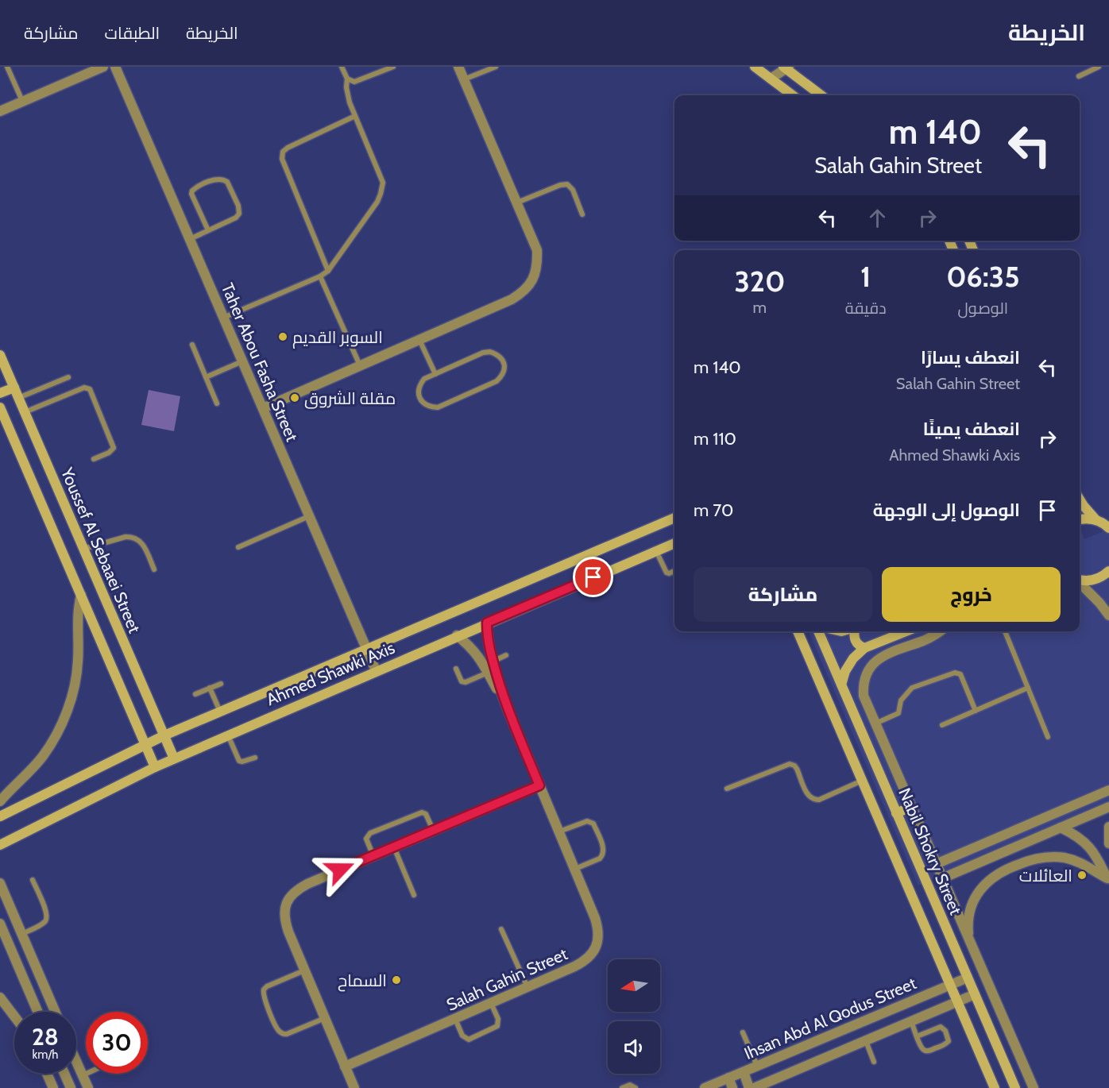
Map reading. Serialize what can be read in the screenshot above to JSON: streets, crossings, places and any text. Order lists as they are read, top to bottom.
{
  "streets": {
    "street": [
      "Taher Abou Fasha Street",
      "Youssef Al Sebaaei Street",
      "Ahmed Shawki Axis",
      "Nabil Shokry Street",
      "Salah Gahin Street",
      "Ihsan Abd Al Qodus Street"
    ]
  },
  "crossings": [
    ["Taher Abou Fasha Street", "Ahmed Shawki Axis"],
    ["Youssef Al Sebaaei Street", "Ahmed Shawki Axis"],
    ["Ahmed Shawki Axis", "Salah Gahin Street"],
    ["Nabil Shokry Street", "Ihsan Abd Al Qodus Street"]
  ],
  "places": [
    "السوبر القديم",
    "مقلة الشروق",
    "العائلات",
    "السماح"
  ],
  "north": "left",
  "page": {
    "header": "الخريطة",
    "nav": ["الخريطة", "الطبقات", "مشاركة"],
    "turn": ["140 m", "Salah Gahin Street"],
    "eta": [
      "06:35",
      "الوصول",
      "1",
      "دقيقة",
      "320",
      "m"
    ],
    "list": [
      {
        "name": "انعطف يسارًا",
        "note": "Salah Gahin Street",
        "value": "140 m"
      },
      {
        "name": "انعطف يمينًا",
        "note": "Ahmed Shawki Axis",
        "value": "110 m"
      },
      {
        "name": "الوصول إلى الوجهة",
        "value": "70 m"
      }
    ],
    "buttons": ["خروج", "مشاركة"],
    "speed": "28 km/h",
    "limit": "30"
  }
}
